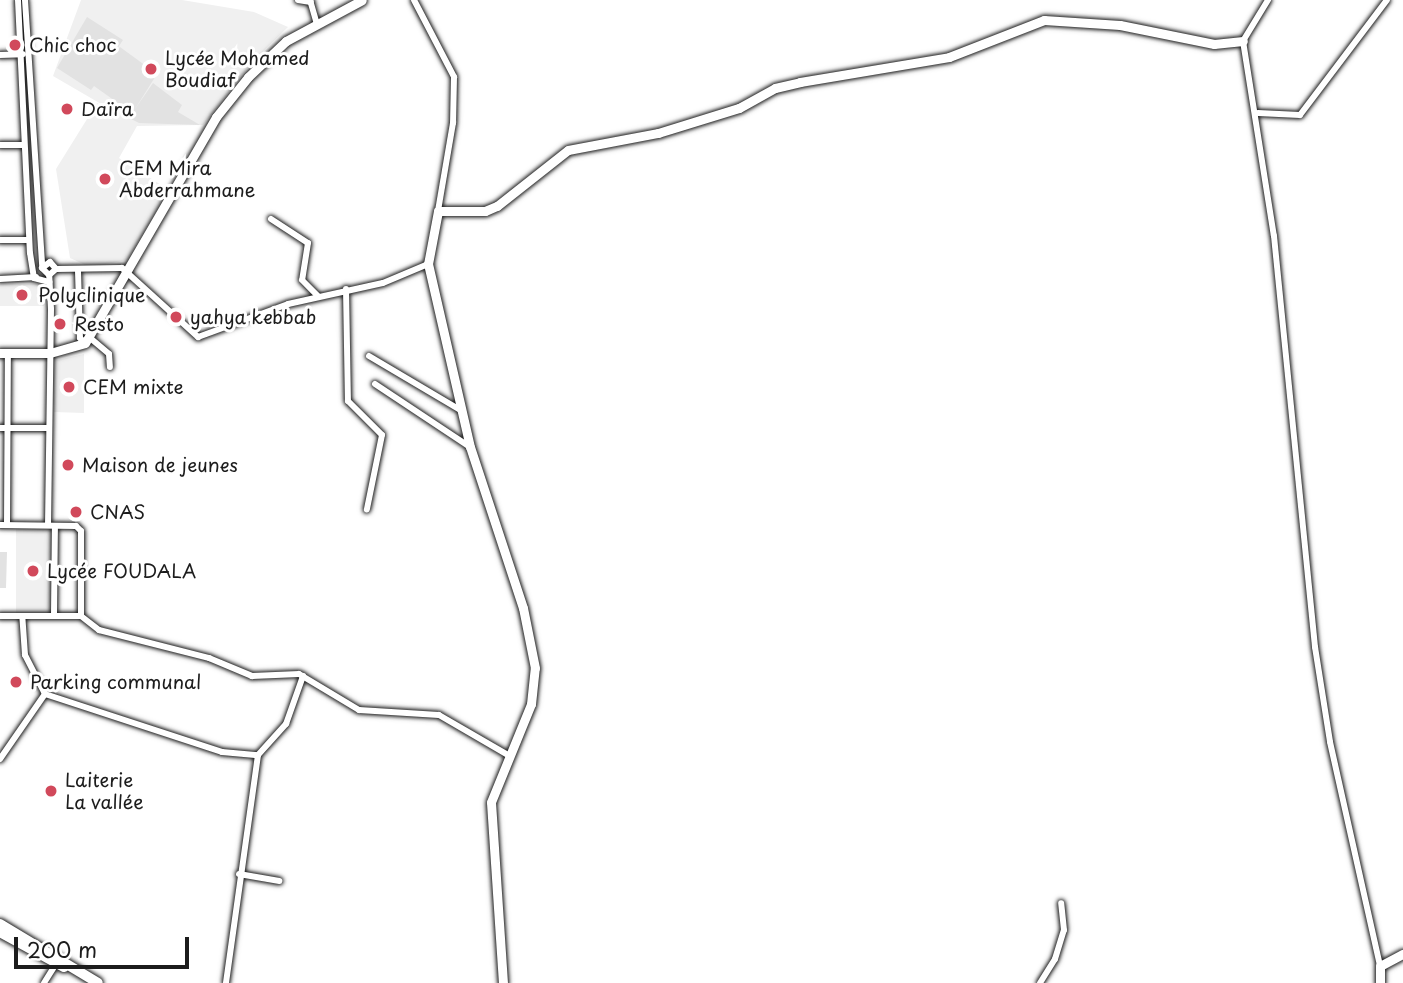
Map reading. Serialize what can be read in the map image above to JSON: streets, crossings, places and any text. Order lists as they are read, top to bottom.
{
  "places": [
    "Chic choc",
    "Lycée Mohamed Boudiaf",
    "Daïra",
    "CEM Mira Abderrahmane",
    "Polyclinique",
    "yahya kebbab",
    "Resto",
    "CEM mixte",
    "Maison de jeunes",
    "CNAS",
    "Lycée FOUDALA",
    "Parking communal",
    "Laiterie La vallée"
  ],
  "scale_bar": "200 m"
}
